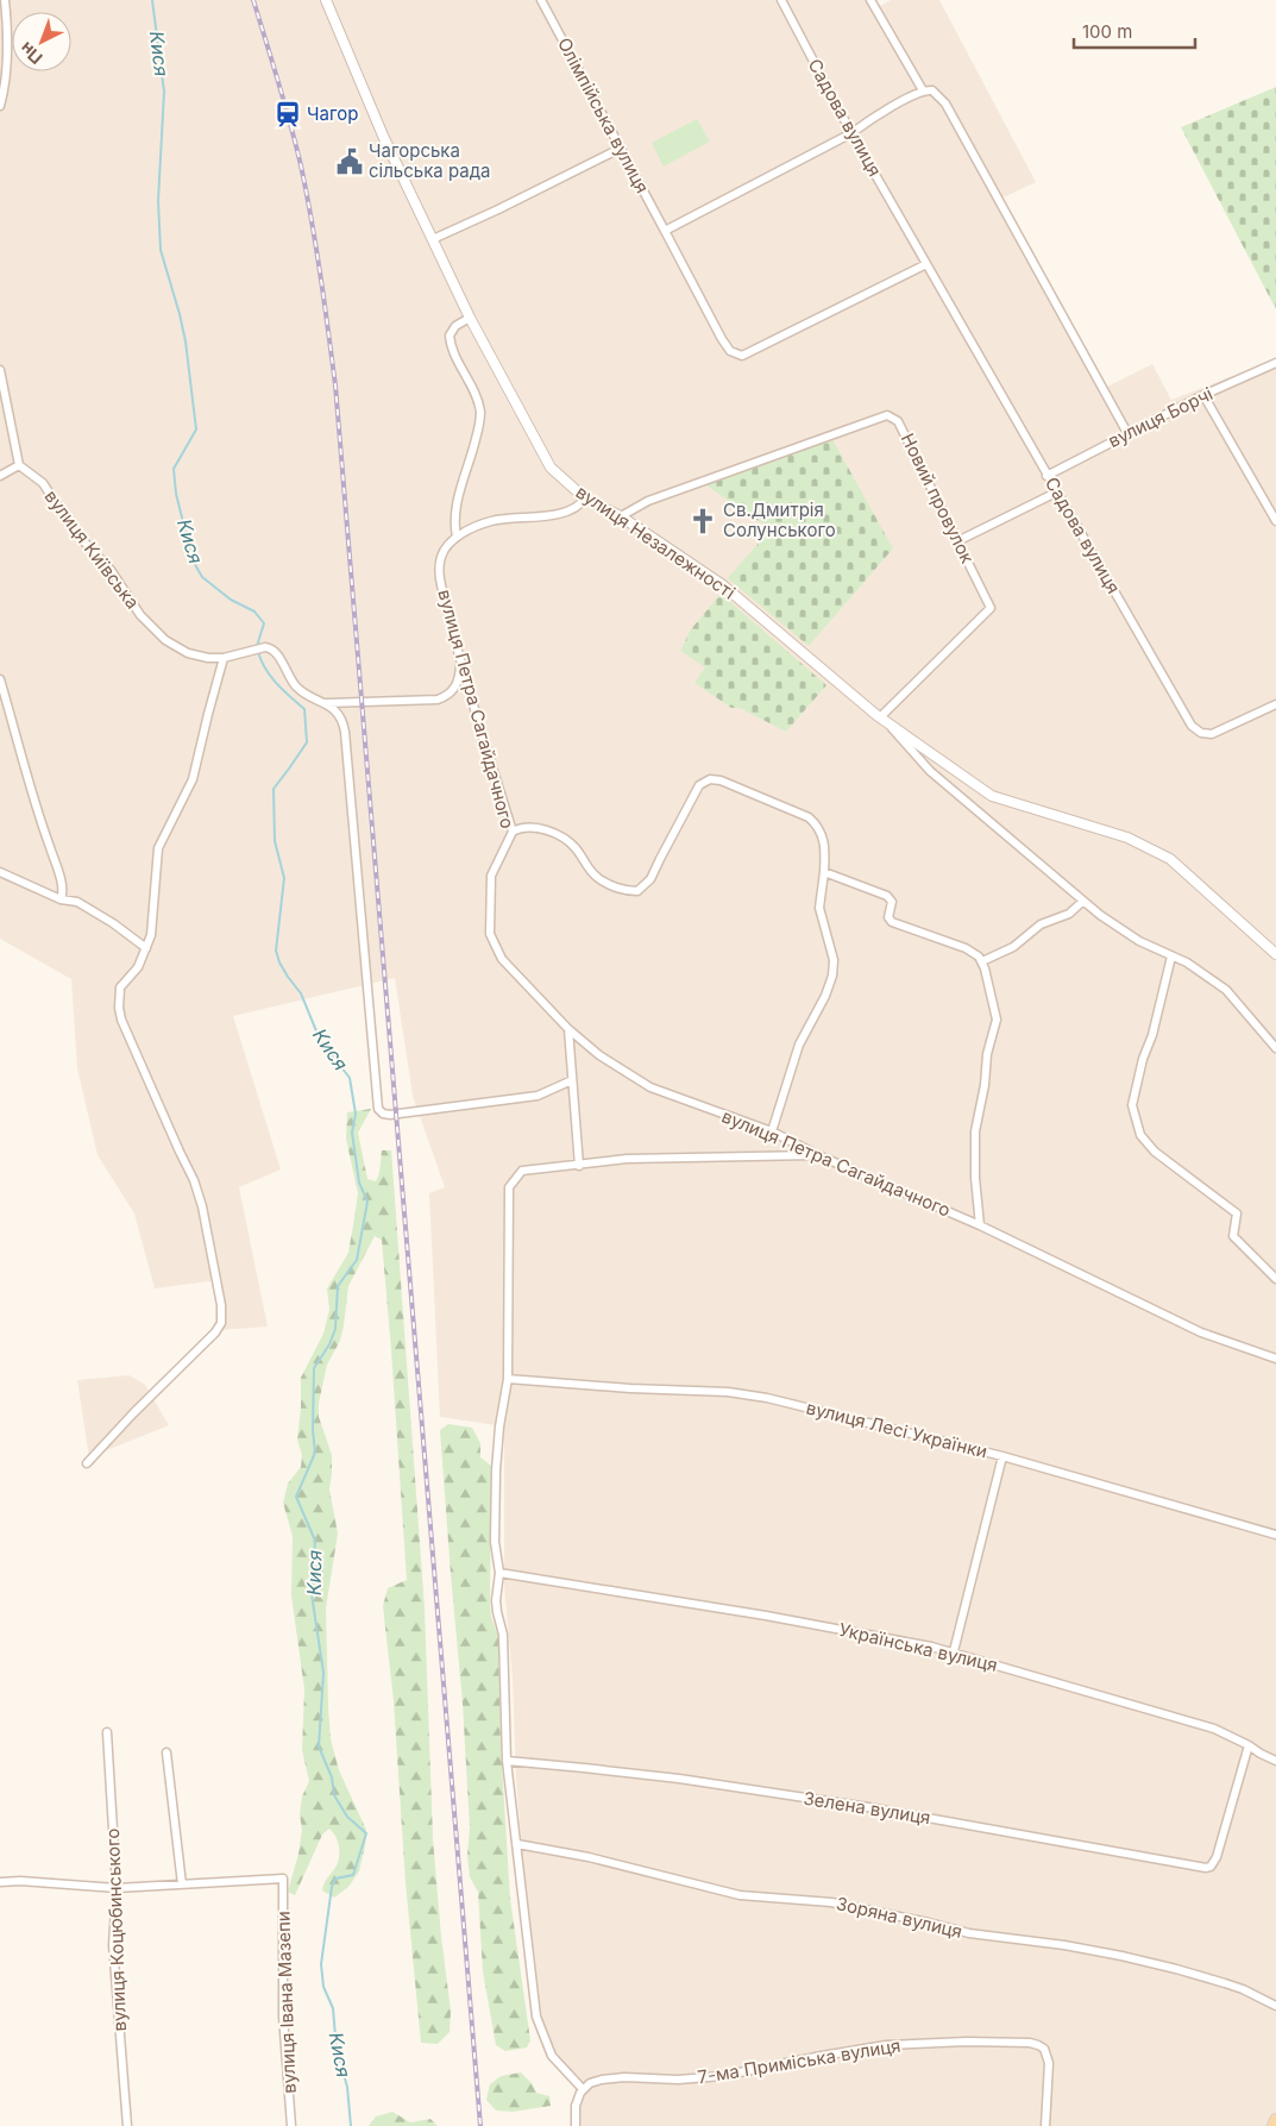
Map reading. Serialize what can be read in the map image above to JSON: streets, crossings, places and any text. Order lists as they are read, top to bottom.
{
  "streets": {
    "street": [
      "Олімпійська вулиця",
      "Садова вулиця",
      "вулиця Борчі",
      "Новий провулок",
      "вулиця Незалежності",
      "вулиця Київська",
      "вулиця Петра Сагайдачного",
      "вулиця Лесі Українки",
      "Українська вулиця",
      "Зелена вулиця",
      "Зоряна вулиця",
      "вулиця Коцюбинського",
      "вулиця Івана Мазепи",
      "7-ма Приміська вулиця"
    ]
  },
  "crossings": [
    ["Олімпійська вулиця", "Садова вулиця"],
    ["Садова вулиця", "вулиця Борчі"],
    ["Новий провулок", "вулиця Незалежності"],
    ["Українська вулиця", "Зелена вулиця"]
  ],
  "water": ["Кися"],
  "places": {
    "station": ["Чагор"],
    "public building": ["Чагорська сільська рада"],
    "church": ["Св.Дмитрія Солунського"]
  },
  "scale_bar": "100 m",
  "north": "bottom left"
}
